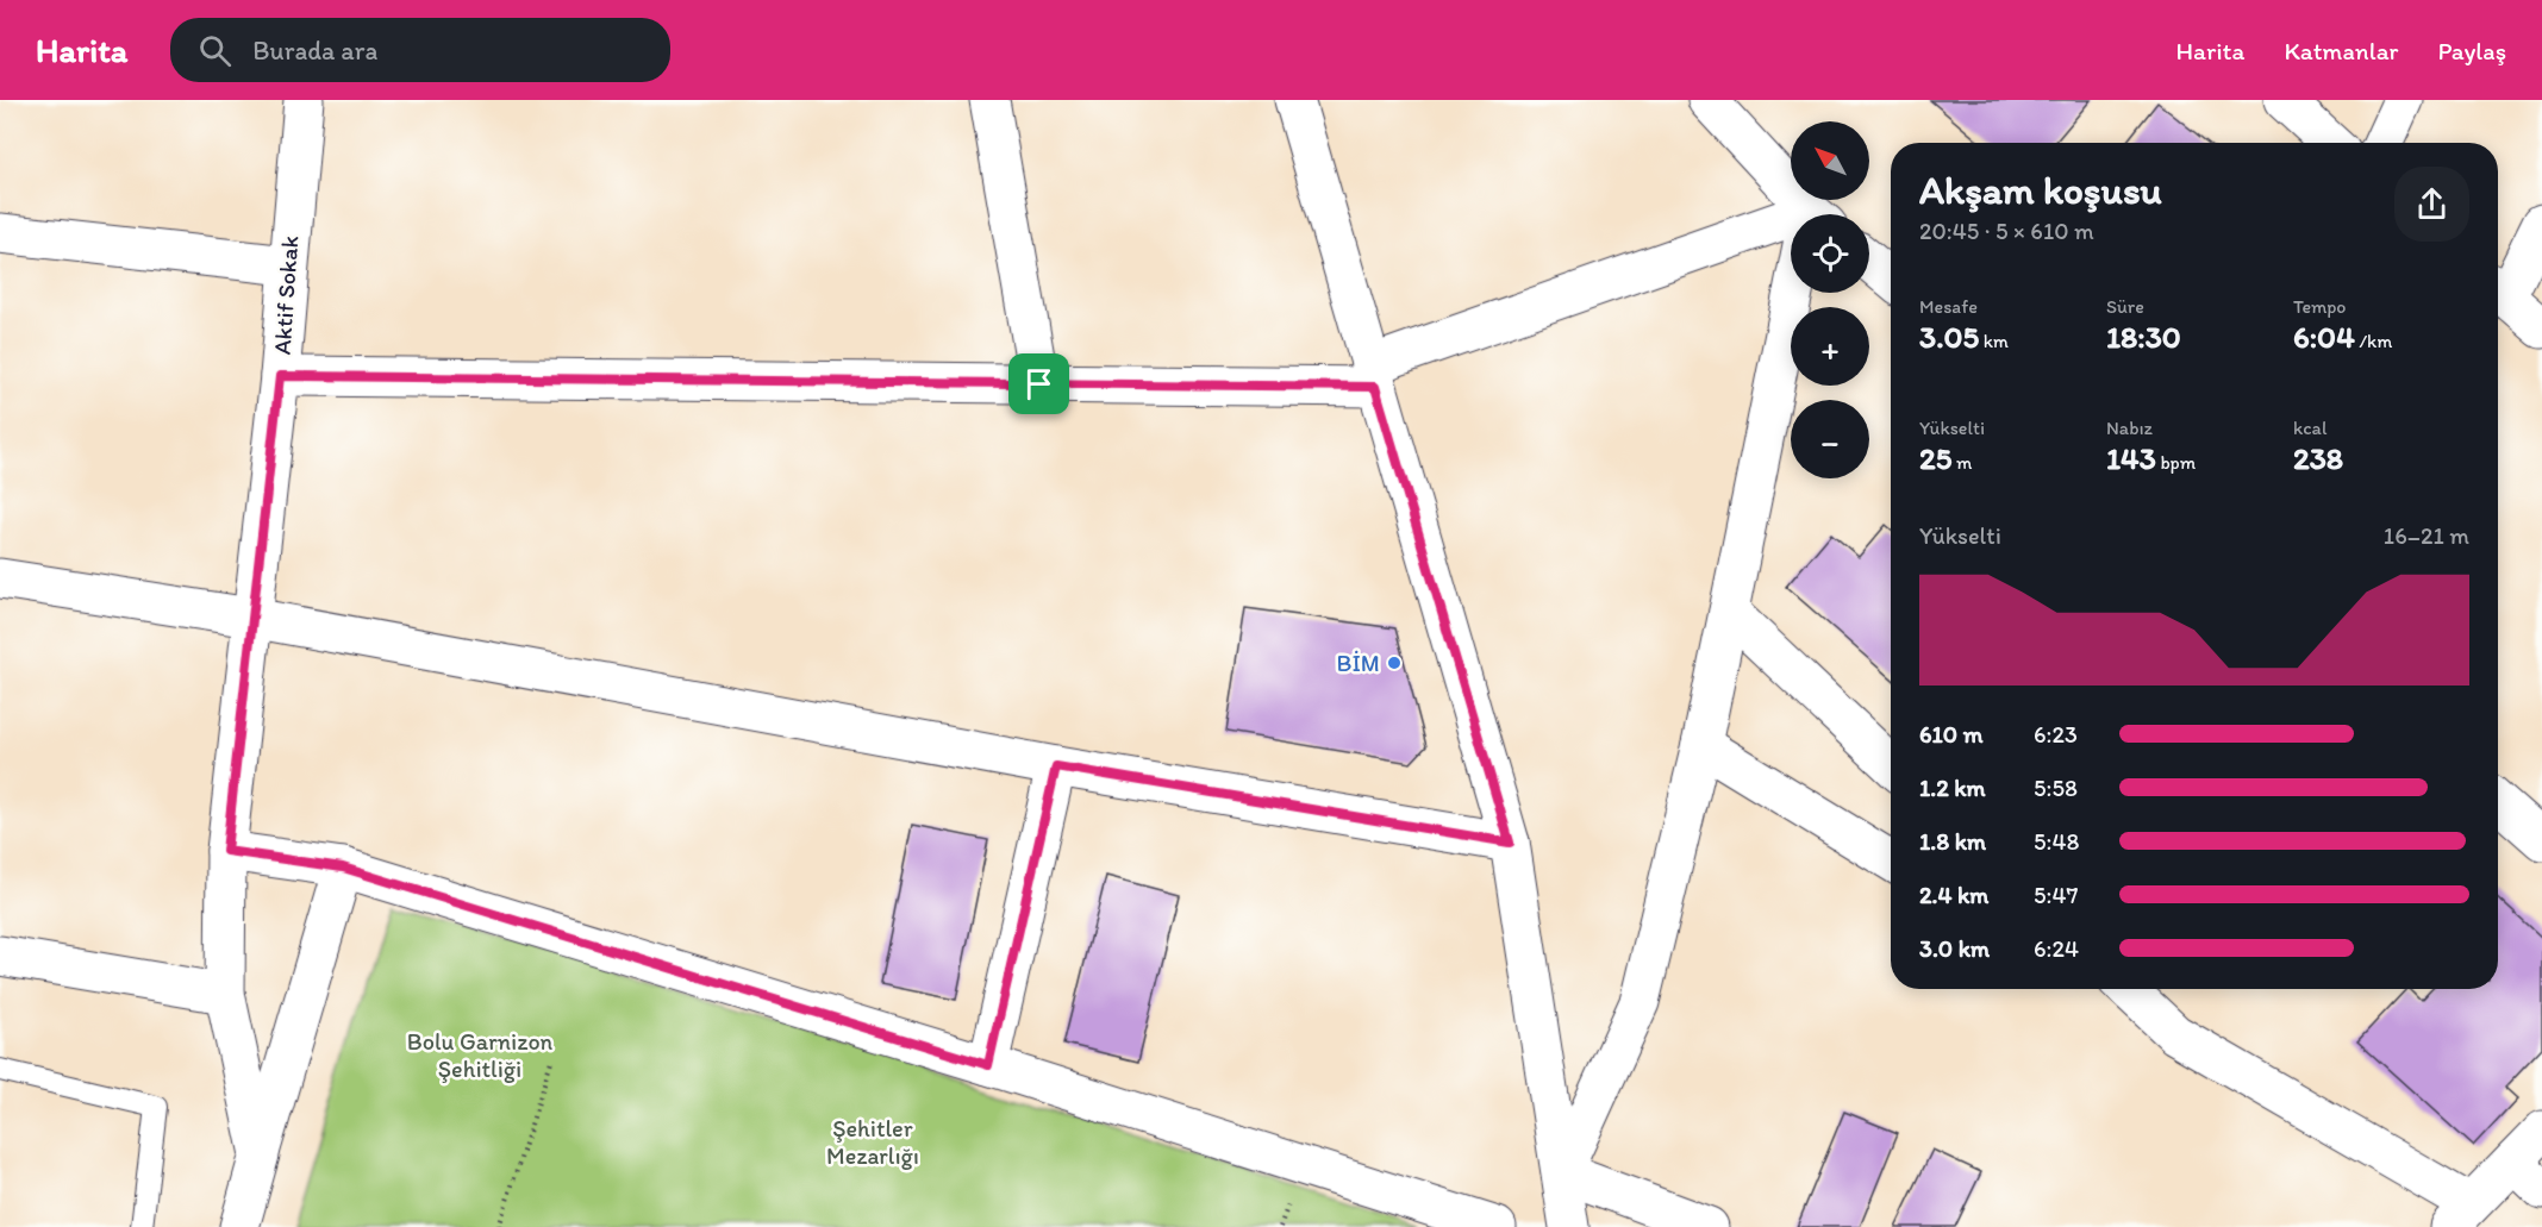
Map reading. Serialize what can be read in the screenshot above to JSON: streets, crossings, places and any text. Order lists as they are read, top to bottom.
{
  "streets": {
    "street": ["Aktif Sokak"]
  },
  "parks": ["Bolu Garnizon Şehitliği", "Şehitler Mezarlığı"],
  "places": ["BİM"],
  "north": "top left",
  "page": {
    "header": "Harita",
    "search": "Burada ara",
    "nav": ["Harita", "Katmanlar", "Paylaş"],
    "map_buttons": ["+", "−"],
    "heading": ["Akşam koşusu", "20:45 · 5 × 610 m"],
    "stats": [
      ["Mesafe", "3.05 km"],
      ["Süre", "18:30"],
      ["Tempo", "6:04 /km"],
      ["Yükselti", "25 m"],
      ["Nabız", "143 bpm"],
      ["kcal", "238"]
    ],
    "chart": ["Yükselti", "16–21 m"],
    "list": [
      {
        "name": "610 m",
        "note": "6:23"
      },
      {
        "name": "1.2 km",
        "note": "5:58"
      },
      {
        "name": "1.8 km",
        "note": "5:48"
      },
      {
        "name": "2.4 km",
        "note": "5:47"
      },
      {
        "name": "3.0 km",
        "note": "6:24"
      }
    ]
  }
}
